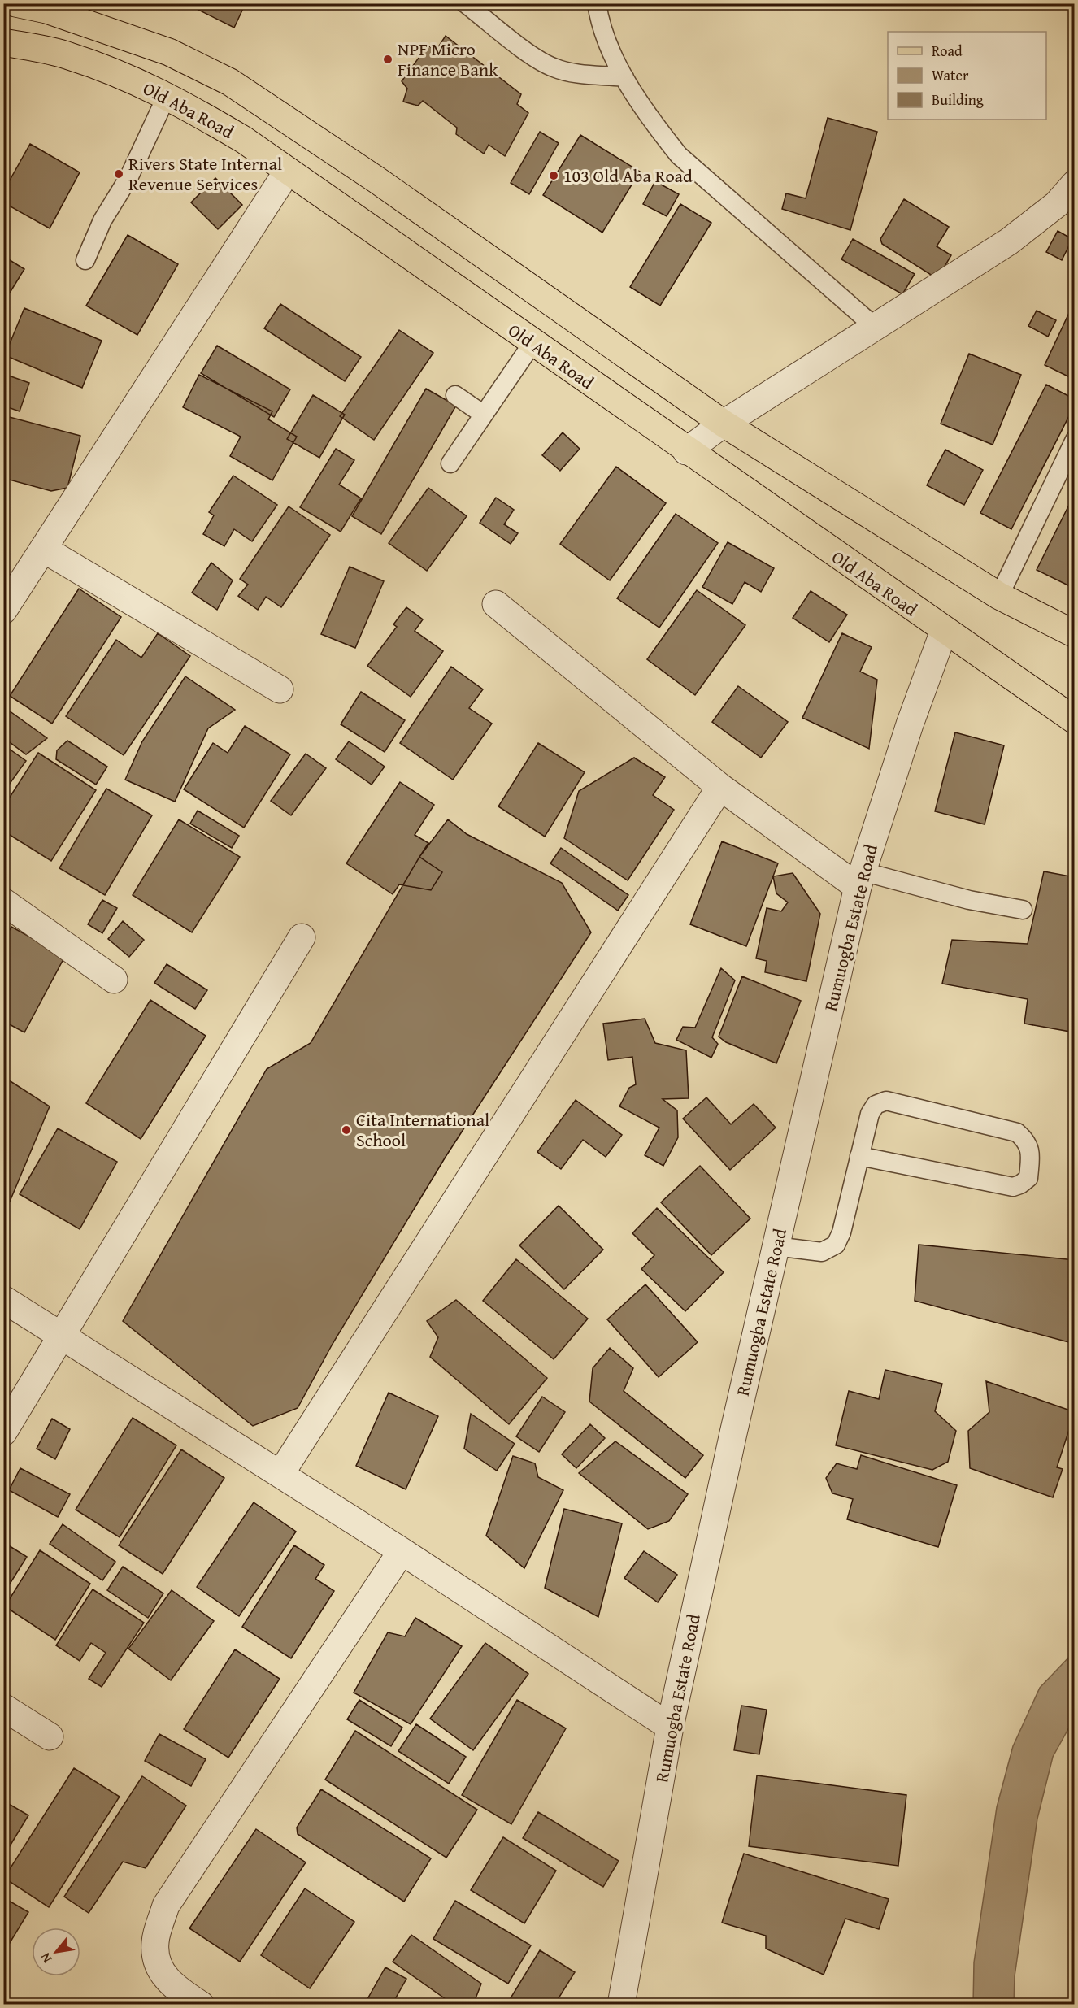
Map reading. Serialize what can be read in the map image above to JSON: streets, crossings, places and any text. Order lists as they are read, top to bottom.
{
  "streets": {
    "main road": ["Old Aba Road"],
    "street": ["Rumuogba Estate Road"]
  },
  "crossings": [
    ["Old Aba Road", "Rumuogba Estate Road"]
  ],
  "places": [
    "NPF Micro Finance Bank",
    "Rivers State Internal Revenue Services",
    "103 Old Aba Road",
    "Cita International School"
  ],
  "legend": ["Road", "Water", "Building"],
  "north": "bottom left"
}
